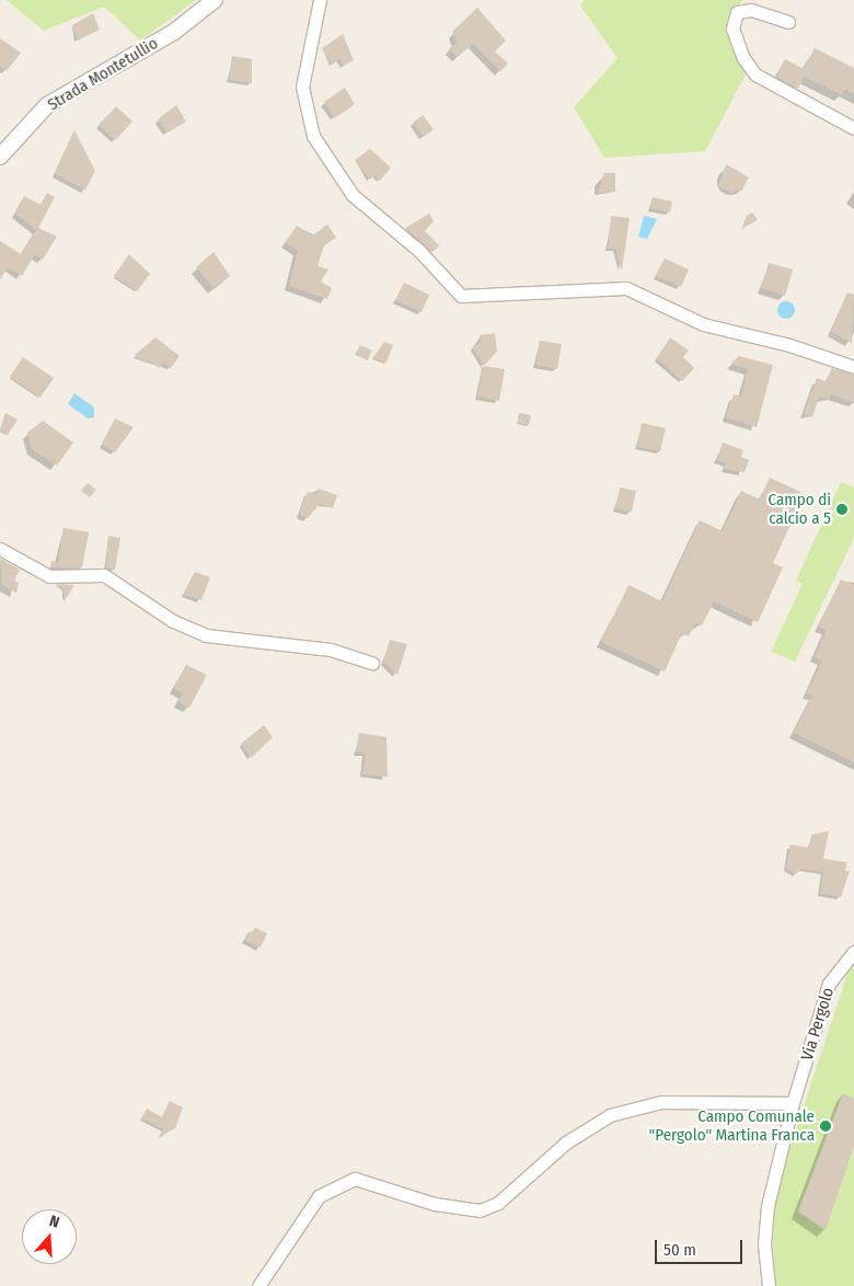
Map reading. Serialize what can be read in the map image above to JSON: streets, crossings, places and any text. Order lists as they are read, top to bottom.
{
  "streets": {
    "street": ["Strada Montetullio", "Via Pergolo"]
  },
  "places": ["Campo di calcio a 5", "Campo Comunale \"Pergolo\" Martina Franca"],
  "scale_bar": "50 m",
  "north": "top"
}
